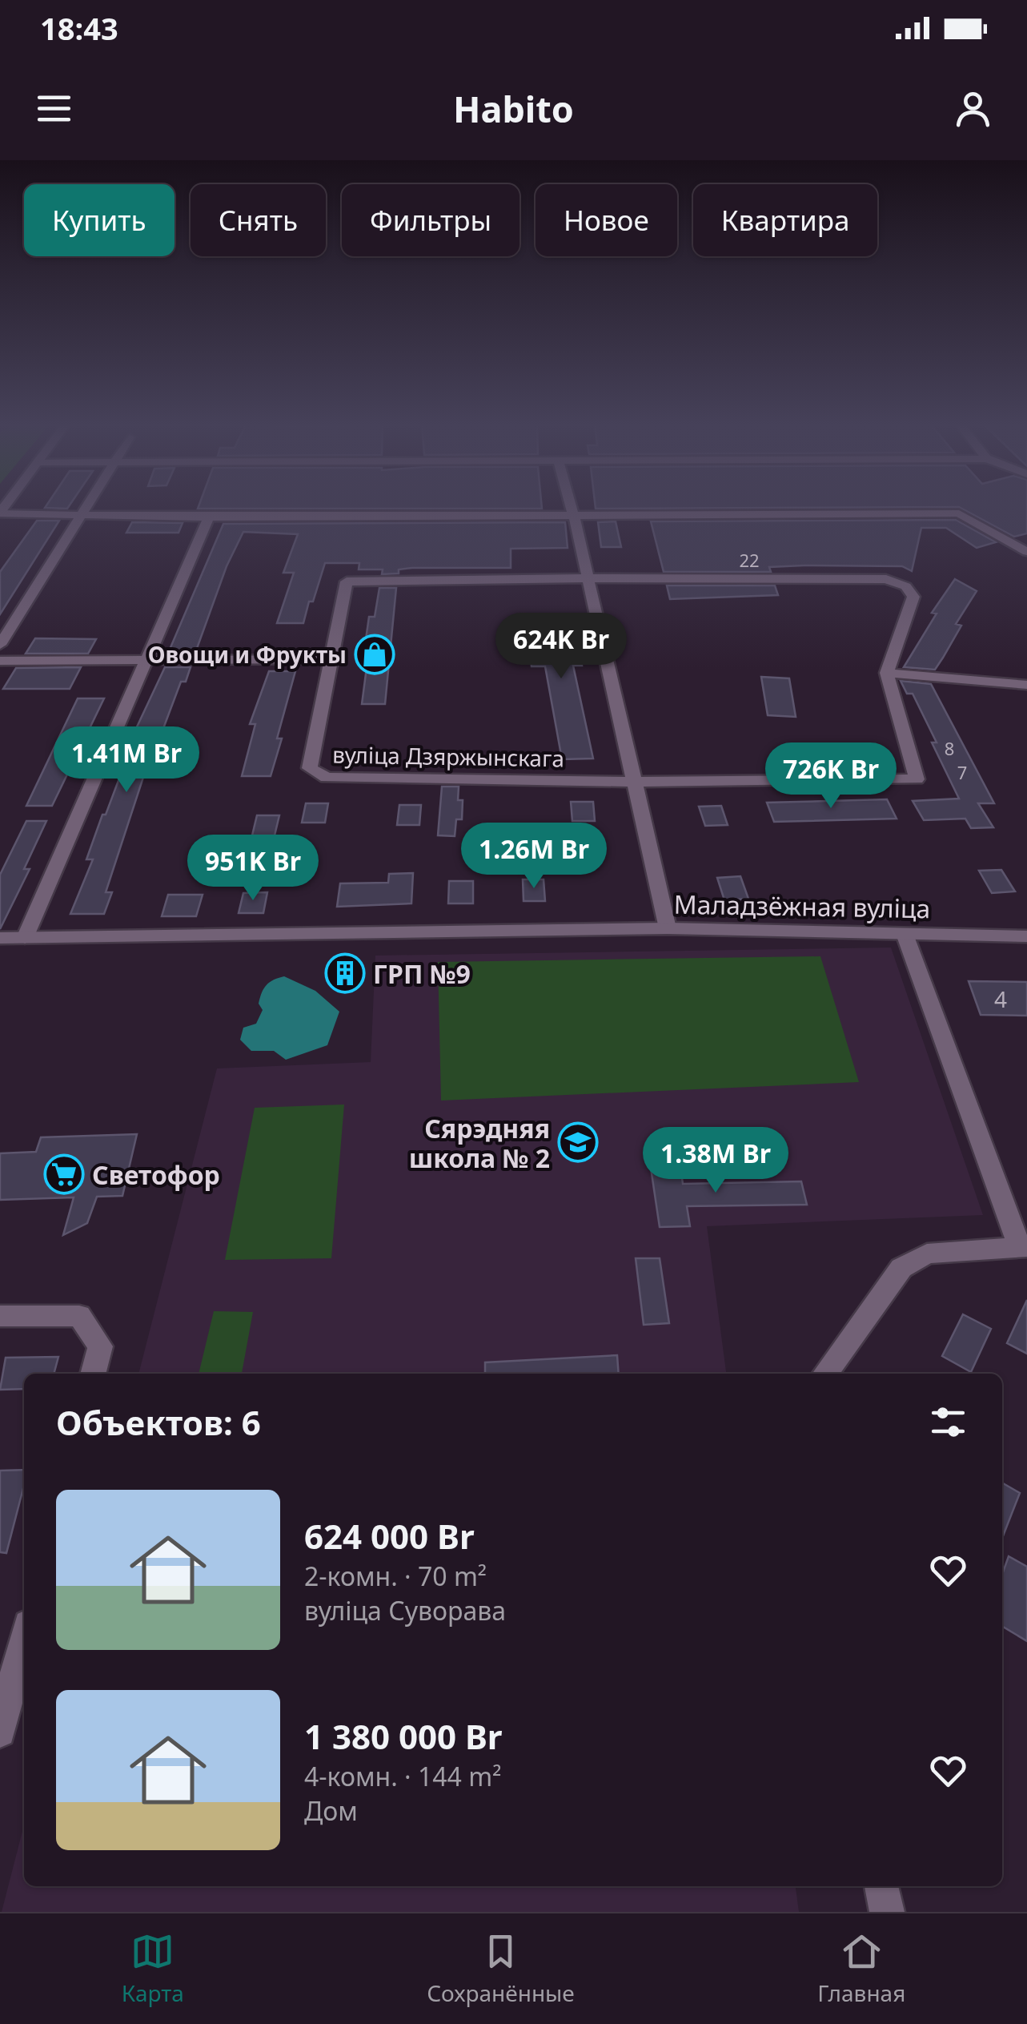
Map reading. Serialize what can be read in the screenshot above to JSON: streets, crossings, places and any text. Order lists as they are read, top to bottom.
{
  "streets": {
    "street": ["вуліца Дзяржынскага", "Маладзёжная вуліца"]
  },
  "places": {
    "shop": ["Овощи и Фрукты"],
    "building": ["ГРП №9"],
    "school or university": ["Сярэдняя школа № 2"],
    "supermarket": ["Светофор"]
  },
  "house_numbers": [
    "22",
    "8",
    "7",
    "4"
  ],
  "page": {
    "status": "18:43",
    "header": "Habito",
    "chip": [
      "Купить",
      "Снять",
      "Фильтры",
      "Новое",
      "Квартира"
    ],
    "price": [
      "624K Br",
      "1.41M Br",
      "726K Br",
      "1.26M Br",
      "951K Br",
      "1.38M Br"
    ],
    "heading": "Объектов: 6",
    "list": [
      {
        "name": "624 000 Br",
        "note": "2-комн. · 70 m² · вуліца Суворава"
      },
      {
        "name": "1 380 000 Br",
        "note": "4-комн. · 144 m² · Дом"
      }
    ],
    "tabs": ["Карта", "Сохранённые", "Главная"]
  }
}
